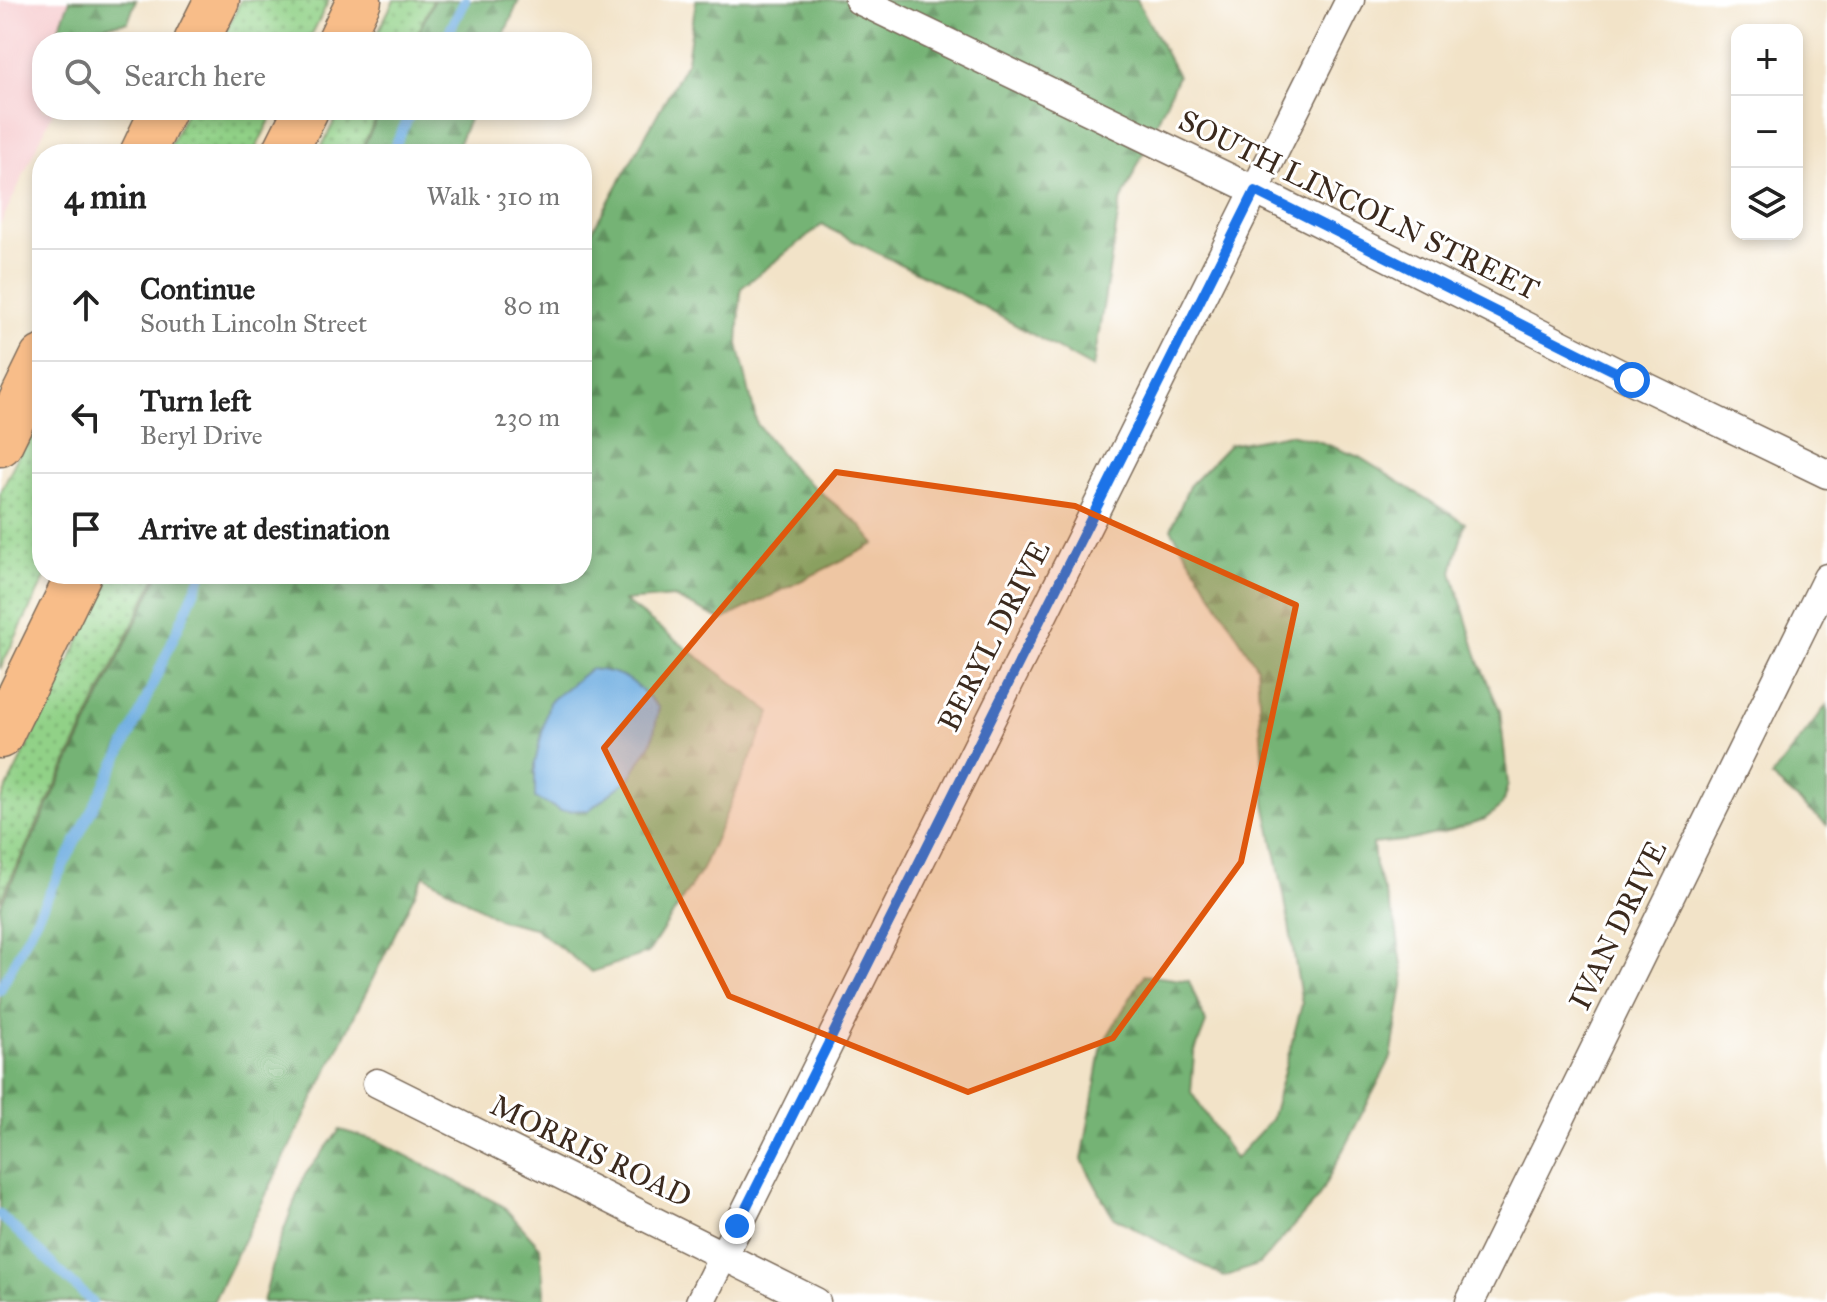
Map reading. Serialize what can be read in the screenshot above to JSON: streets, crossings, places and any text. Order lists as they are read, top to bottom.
{
  "streets": {
    "street": [
      "SOUTH LINCOLN STREET",
      "BERYL DRIVE",
      "IVAN DRIVE",
      "MORRIS ROAD"
    ]
  },
  "crossings": [
    ["SOUTH LINCOLN STREET", "BERYL DRIVE"],
    ["BERYL DRIVE", "MORRIS ROAD"]
  ],
  "page": {
    "map_buttons": ["+", "−"],
    "search": "Search here",
    "heading": ["4 min", "Walk · 310 m"],
    "list": [
      ["Continue", "South Lincoln Street", "80 m"],
      ["Turn left", "Beryl Drive", "230 m"],
      "Arrive at destination"
    ]
  }
}
